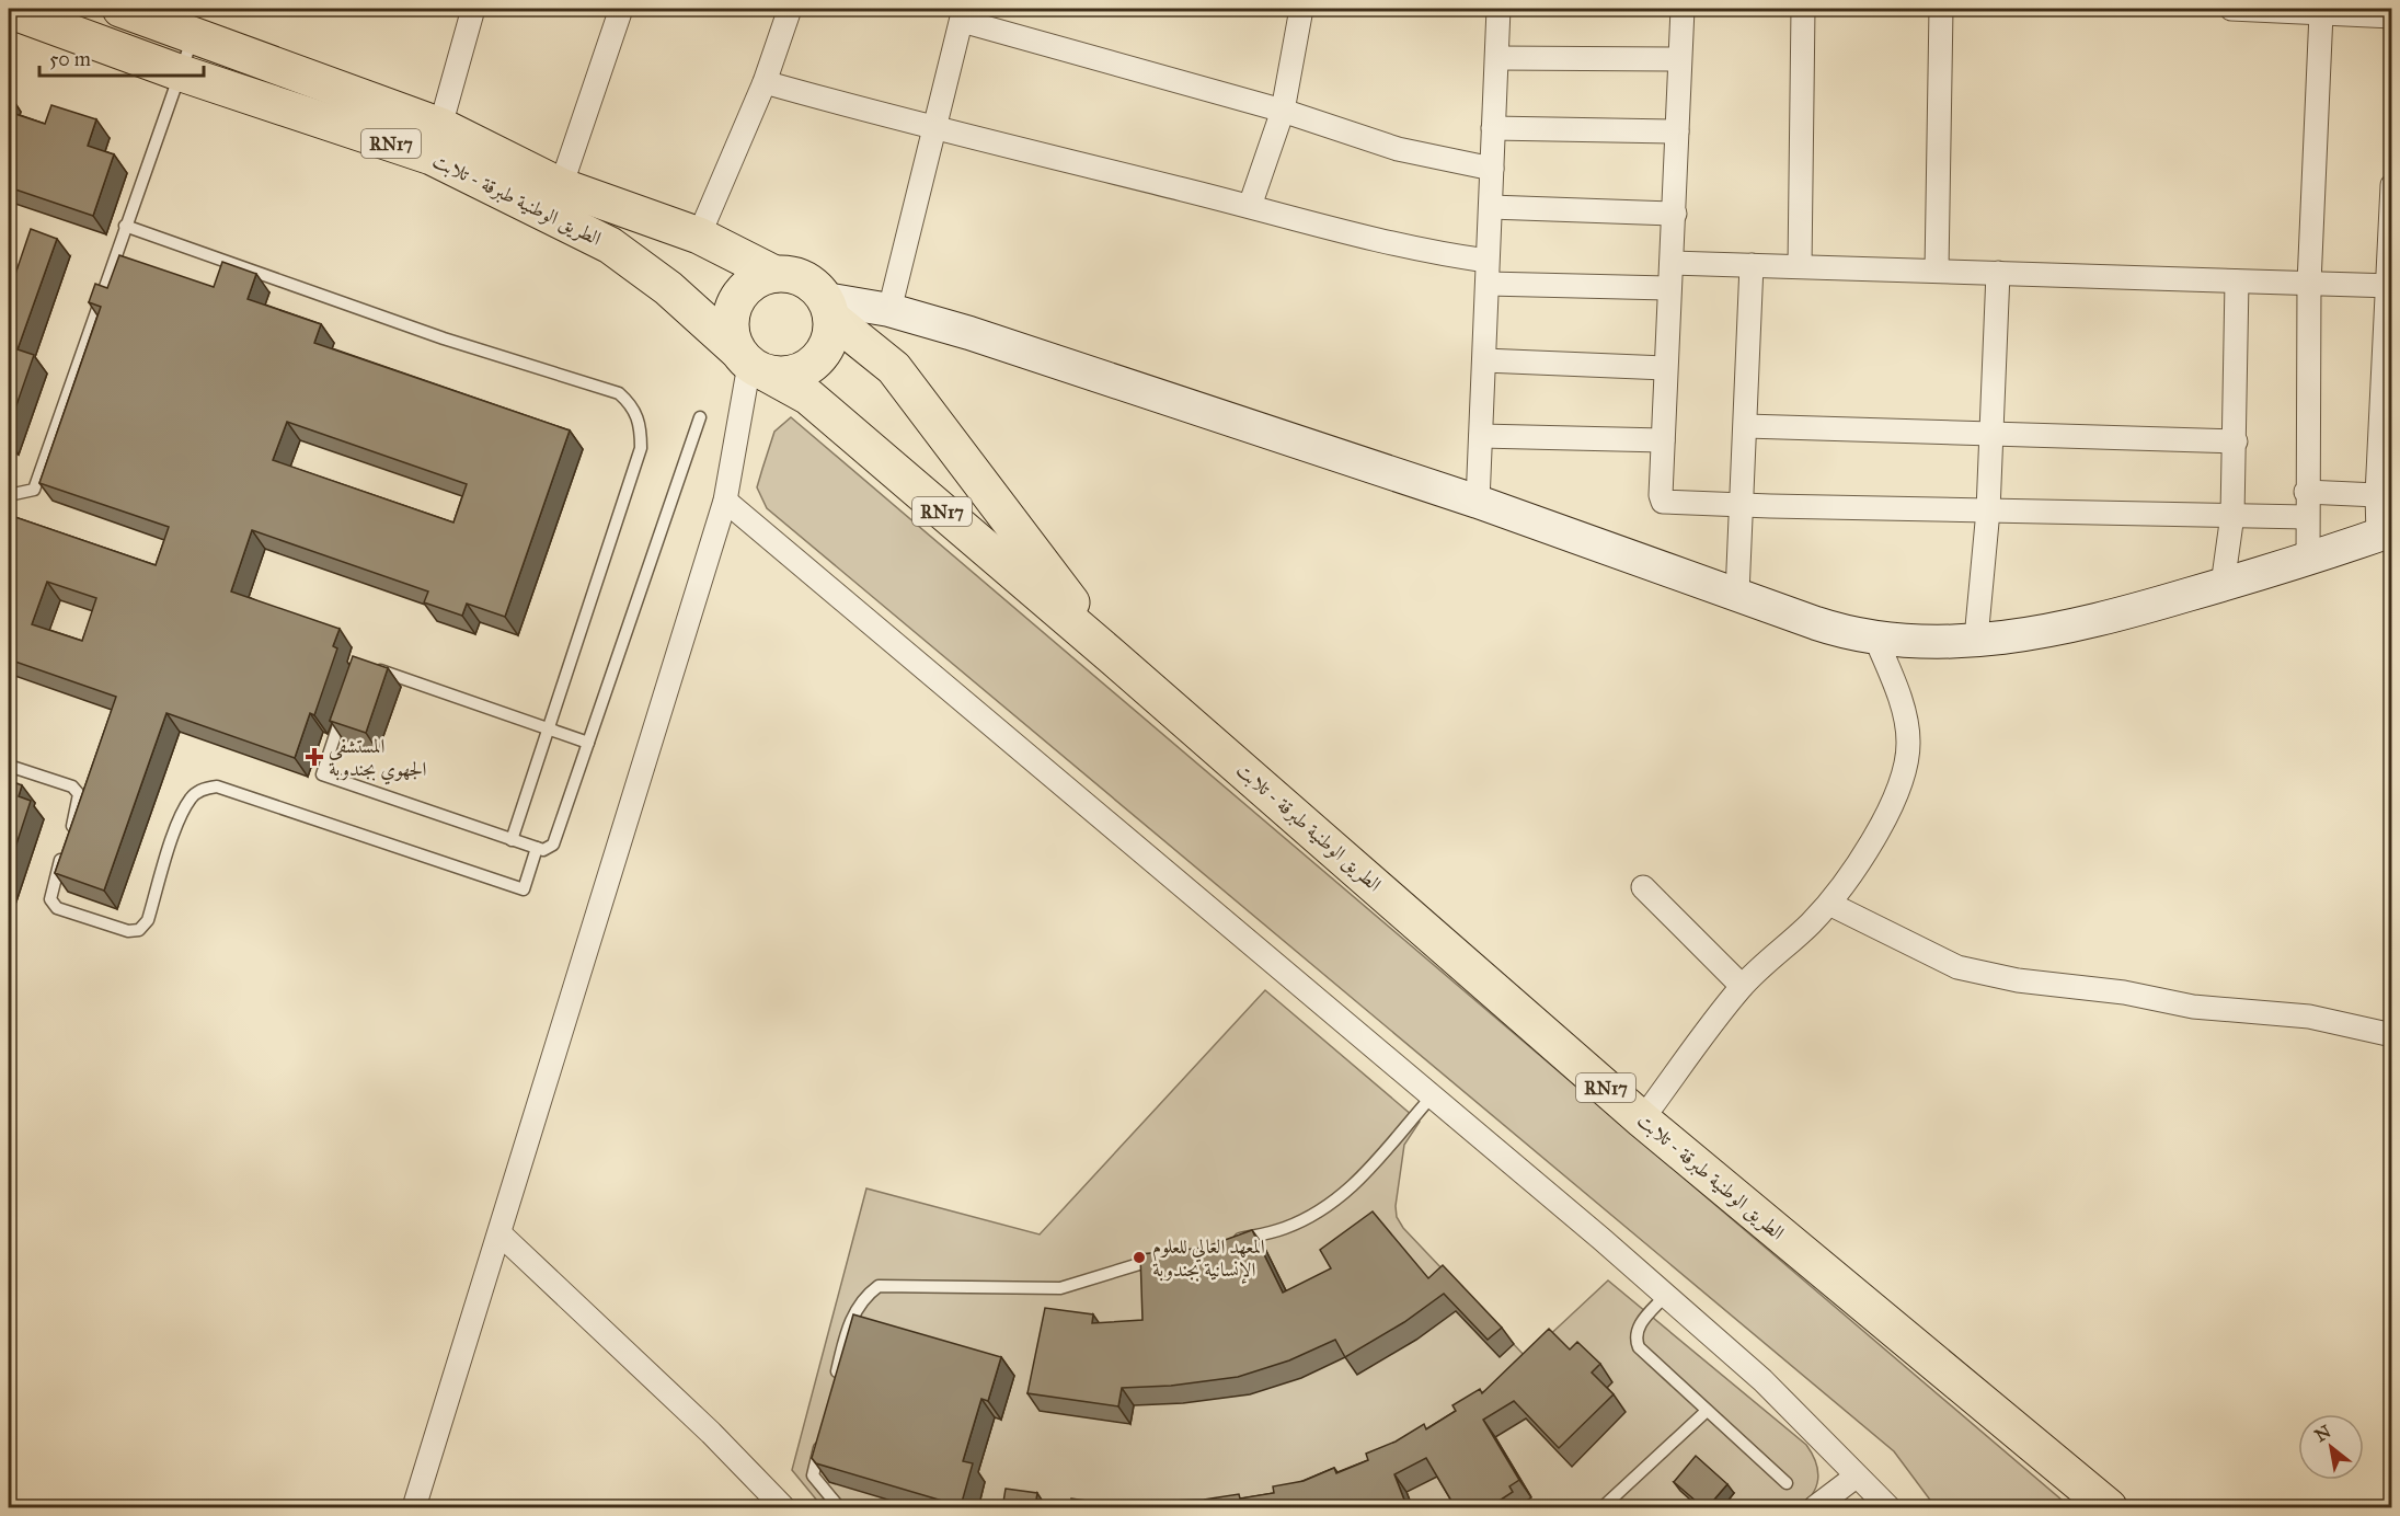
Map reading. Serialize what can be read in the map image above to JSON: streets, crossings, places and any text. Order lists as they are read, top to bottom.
{
  "streets": {
    "main road": ["RN17", "الطريق الوطنية طبرقة - تلابت"]
  },
  "crossings": [
    ["RN17", "الطريق الوطنية طبرقة - تلابت"]
  ],
  "places": {
    "health": ["المستشفى الجهوي بجندوبة"],
    "other": ["المعهد العالي للعلوم الإنسانية بجندوبة"]
  },
  "scale_bar": "50 m",
  "north": "top left"
}
